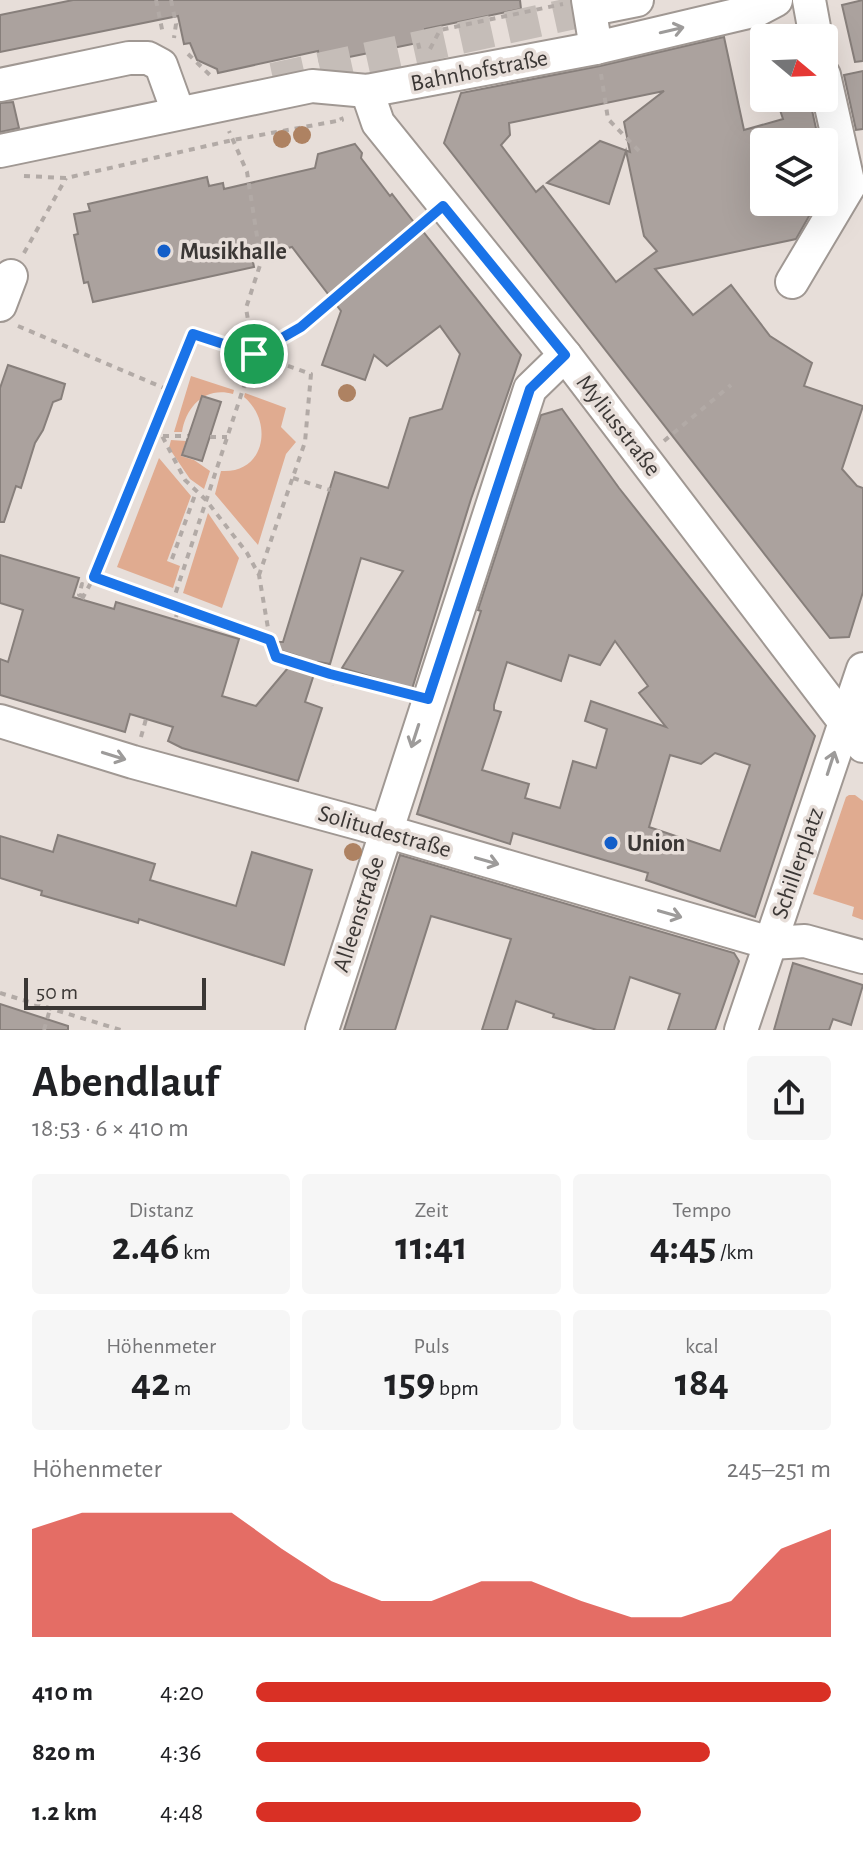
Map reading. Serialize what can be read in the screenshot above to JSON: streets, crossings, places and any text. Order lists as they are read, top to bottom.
{
  "streets": {
    "street": [
      "Bahnhofstraße",
      "Myliusstraße",
      "Solitudestraße",
      "Schillerplatz",
      "Alleenstraße"
    ]
  },
  "crossings": [
    ["Bahnhofstraße", "Myliusstraße"],
    ["Myliusstraße", "Schillerplatz"],
    ["Myliusstraße", "Alleenstraße"],
    ["Solitudestraße", "Schillerplatz"],
    ["Solitudestraße", "Alleenstraße"]
  ],
  "one_way": ["Solitudestraße", "Schillerplatz"],
  "places": ["Musikhalle", "Union"],
  "scale_bar": "50 m",
  "north": "right",
  "page": {
    "scale": "50 m",
    "heading": ["Abendlauf", "18:53 · 6 × 410 m"],
    "stats": [
      ["Distanz", "2.46 km"],
      ["Zeit", "11:41"],
      ["Tempo", "4:45 /km"],
      ["Höhenmeter", "42 m"],
      ["Puls", "159 bpm"],
      ["kcal", "184"]
    ],
    "chart": ["Höhenmeter", "245–251 m"],
    "list": [
      {
        "name": "410 m",
        "note": "4:20"
      },
      {
        "name": "820 m",
        "note": "4:36"
      },
      {
        "name": "1.2 km",
        "note": "4:48"
      }
    ]
  }
}
